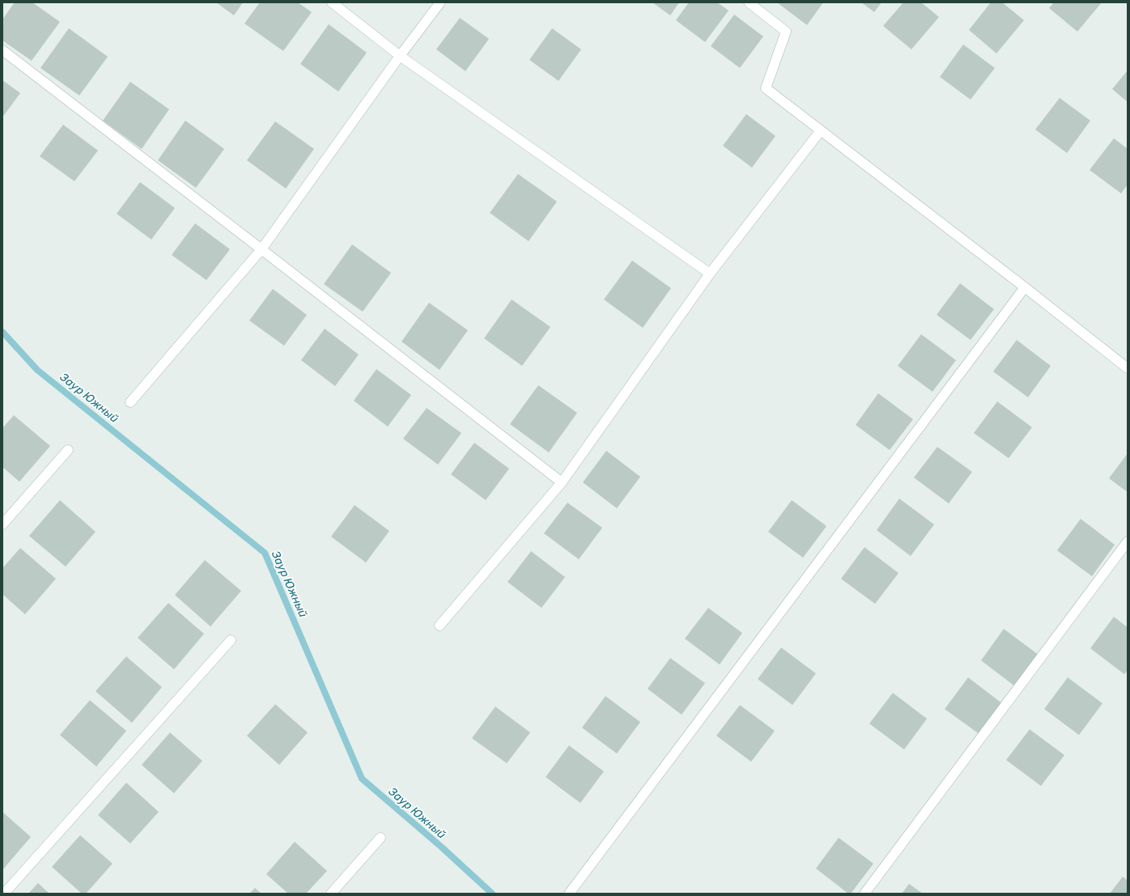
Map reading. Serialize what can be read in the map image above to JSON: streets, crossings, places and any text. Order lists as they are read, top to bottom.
{
  "water": ["Заур Южный"]
}
